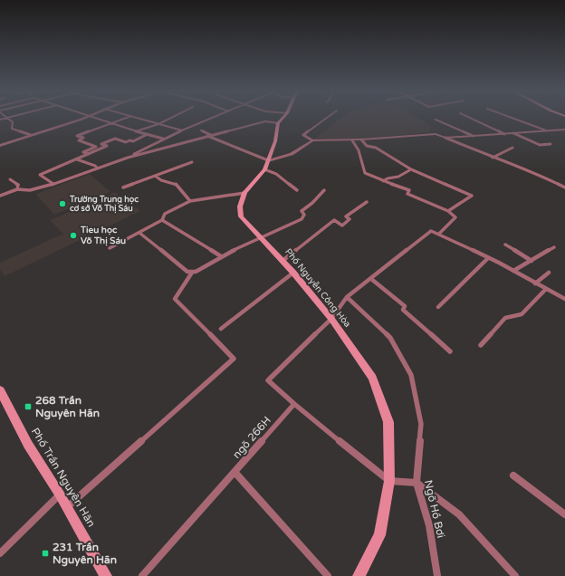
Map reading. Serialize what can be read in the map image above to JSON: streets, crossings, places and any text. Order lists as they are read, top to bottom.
{
  "streets": {
    "street": ["Phố Nguyễn Công Hòa", "Phố Trần Nguyên Hãn"],
    "lane": ["ngõ 266H", "Ngõ Hồ Bơi"]
  },
  "places": {
    "other": ["Trường Trung học cơ sở Võ Thị Sáu", "Tieu học Võ Thị Sáu"],
    "transit": ["268 Trần Nguyên Hãn", "231 Trần Nguyên Hãn"]
  }
}
